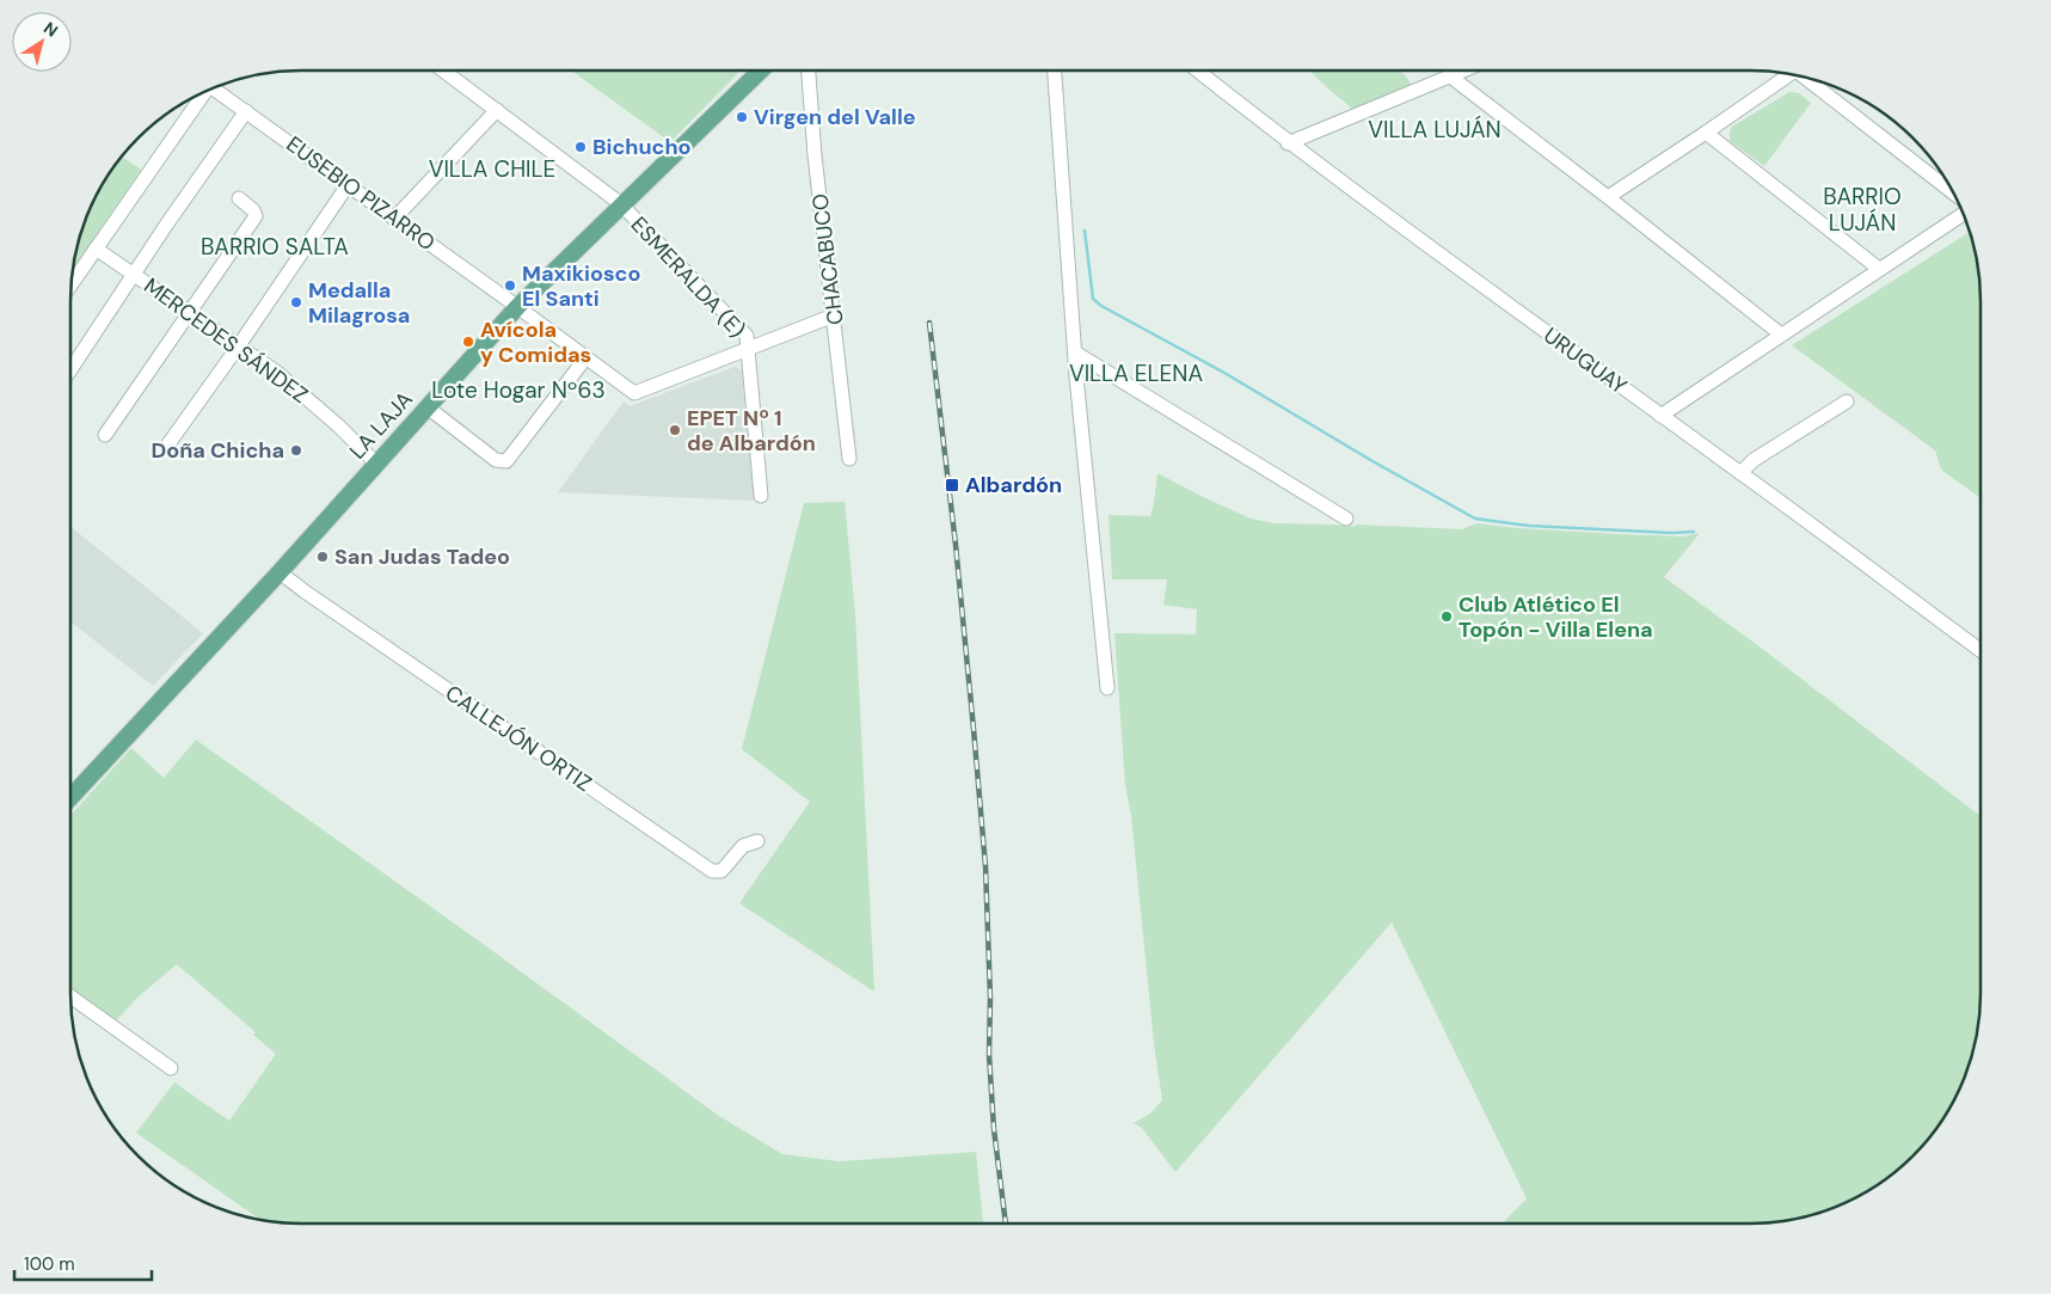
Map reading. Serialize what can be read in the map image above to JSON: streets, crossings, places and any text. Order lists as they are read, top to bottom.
{
  "streets": {
    "main road": ["LA LAJA"],
    "street": [
      "EUSEBIO PIZARRO",
      "CHACABUCO",
      "ESMERALDA (E)",
      "MERCEDES SÁNDEZ",
      "URUGUAY",
      "CALLEJÓN ORTIZ"
    ]
  },
  "crossings": [
    ["EUSEBIO PIZARRO", "ESMERALDA (E)"],
    ["EUSEBIO PIZARRO", "LA LAJA"],
    ["ESMERALDA (E)", "LA LAJA"],
    ["MERCEDES SÁNDEZ", "LA LAJA"],
    ["LA LAJA", "CALLEJÓN ORTIZ"]
  ],
  "districts": [
    "VILLA LUJÁN",
    "VILLA CHILE",
    "BARRIO LUJÁN",
    "BARRIO SALTA",
    "VILLA ELENA",
    "Lote Hogar Nº63"
  ],
  "places": {
    "other": [
      "Virgen del Valle",
      "Bichucho",
      "Maxikiosco El Santi",
      "Medalla Milagrosa",
      "Avícola y Comidas",
      "EPET Nº 1 de Albardón",
      "Doña Chicha",
      "San Judas Tadeo",
      "Club Atlético El Topón - Villa Elena"
    ],
    "transit": ["Albardón"]
  },
  "scale_bar": "100 m",
  "north": "top right"
}
